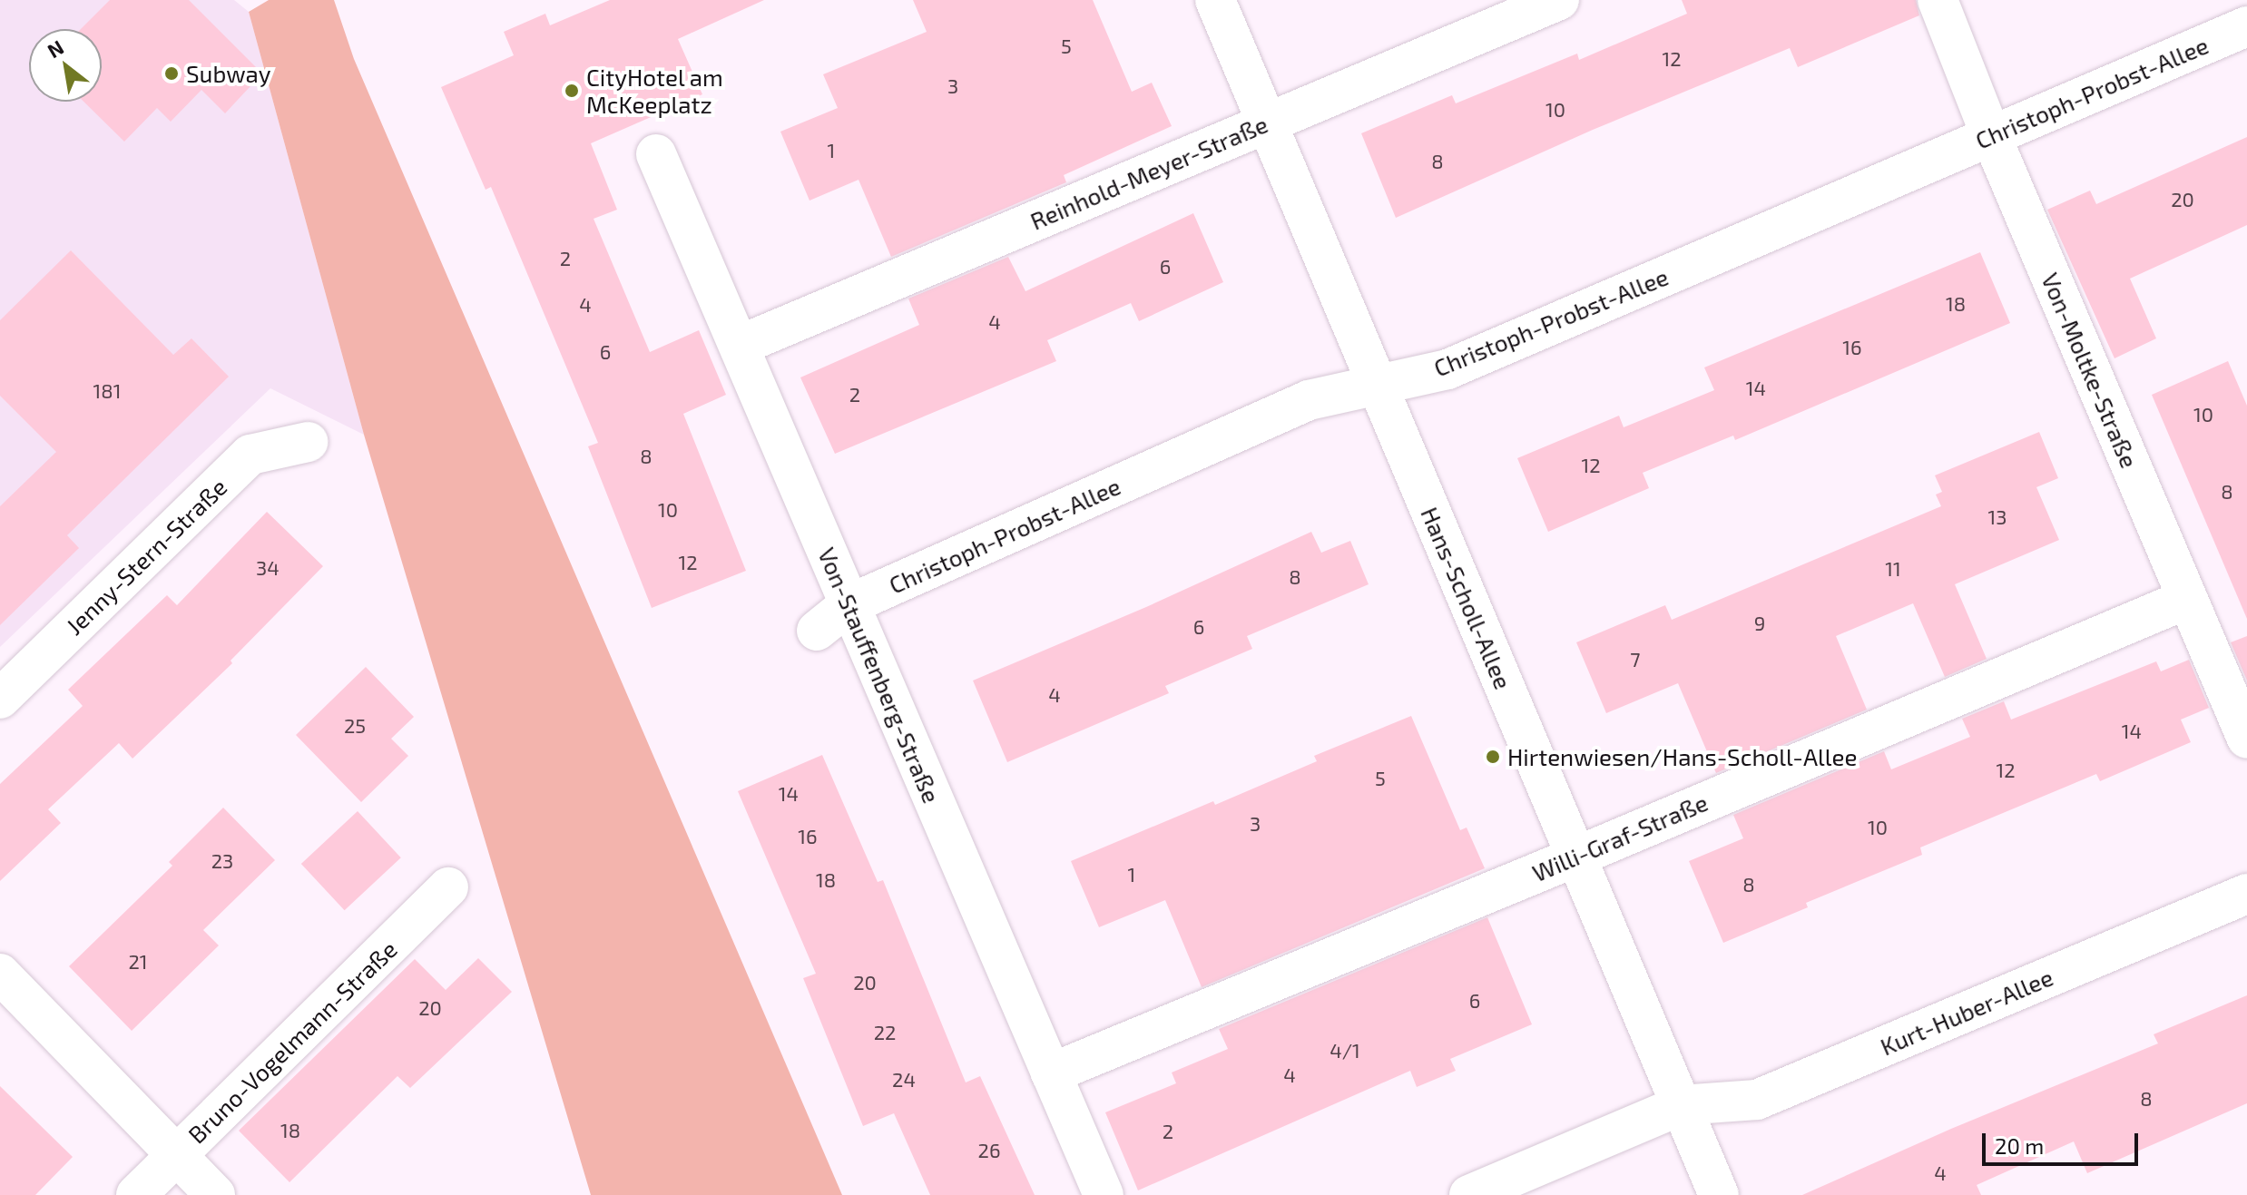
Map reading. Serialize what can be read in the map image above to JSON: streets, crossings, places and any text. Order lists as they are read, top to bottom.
{
  "streets": {
    "street": [
      "Christoph-Probst-Allee",
      "Reinhold-Meyer-Straße",
      "Von-Moltke-Straße",
      "Jenny-Stern-Straße",
      "Hans-Scholl-Allee",
      "Von-Stauffenberg-Straße",
      "Willi-Graf-Straße",
      "Kurt-Huber-Allee",
      "Bruno-Vogelmann-Straße"
    ]
  },
  "crossings": [
    ["Christoph-Probst-Allee", "Von-Moltke-Straße"],
    ["Christoph-Probst-Allee", "Hans-Scholl-Allee"],
    ["Christoph-Probst-Allee", "Von-Stauffenberg-Straße"],
    ["Reinhold-Meyer-Straße", "Hans-Scholl-Allee"],
    ["Reinhold-Meyer-Straße", "Von-Stauffenberg-Straße"],
    ["Von-Moltke-Straße", "Willi-Graf-Straße"],
    ["Hans-Scholl-Allee", "Willi-Graf-Straße"],
    ["Hans-Scholl-Allee", "Kurt-Huber-Allee"],
    ["Von-Stauffenberg-Straße", "Willi-Graf-Straße"]
  ],
  "places": ["Subway", "CityHotel am McKeeplatz", "Hirtenwiesen/Hans-Scholl-Allee"],
  "house_numbers": [
    "5",
    "12",
    "3",
    "10",
    "1",
    "8",
    "20",
    "2",
    "6",
    "18",
    "4",
    "4",
    "16",
    "6",
    "14",
    "181",
    "2",
    "10",
    "8",
    "12",
    "8",
    "10",
    "13",
    "12",
    "34",
    "11",
    "8",
    "9",
    "6",
    "7",
    "4",
    "25",
    "14",
    "12",
    "5",
    "14",
    "3",
    "10",
    "16",
    "23",
    "1",
    "18",
    "8",
    "21",
    "20",
    "6",
    "20",
    "22",
    "4/1",
    "4",
    "24",
    "8",
    "18",
    "2",
    "26",
    "4"
  ],
  "scale_bar": "20 m",
  "north": "top left"
}
